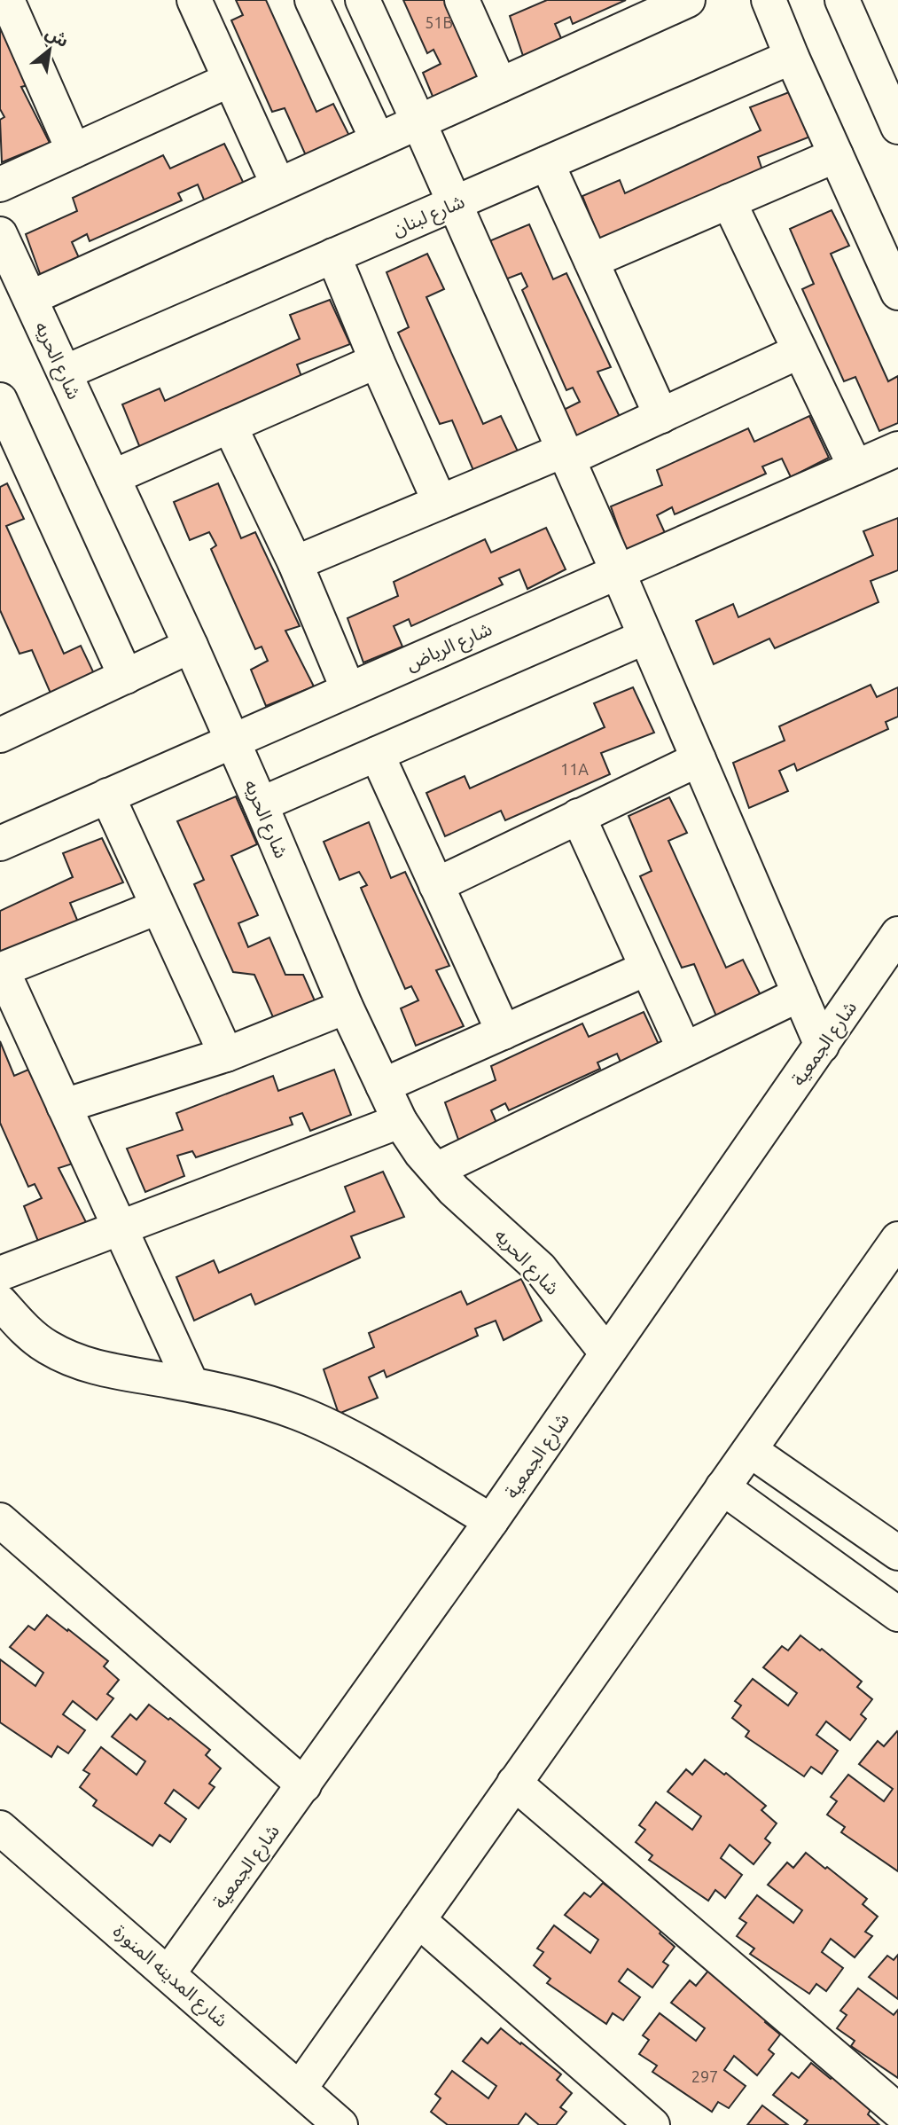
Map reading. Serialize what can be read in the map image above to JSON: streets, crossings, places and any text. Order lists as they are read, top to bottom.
{
  "streets": {
    "street": [
      "شارع لبنان",
      "شارع الحريه",
      "شارع الرياض",
      "شارع الجمعية",
      "شارع المدينه المنورة"
    ]
  },
  "crossings": [
    ["شارع لبنان", "شارع الحريه"],
    ["شارع الحريه", "شارع الرياض"],
    ["شارع الحريه", "شارع الجمعية"],
    ["شارع الجمعية", "شارع المدينه المنورة"]
  ],
  "house_numbers": ["51B", "11A", "297"],
  "north": "top right"
}
